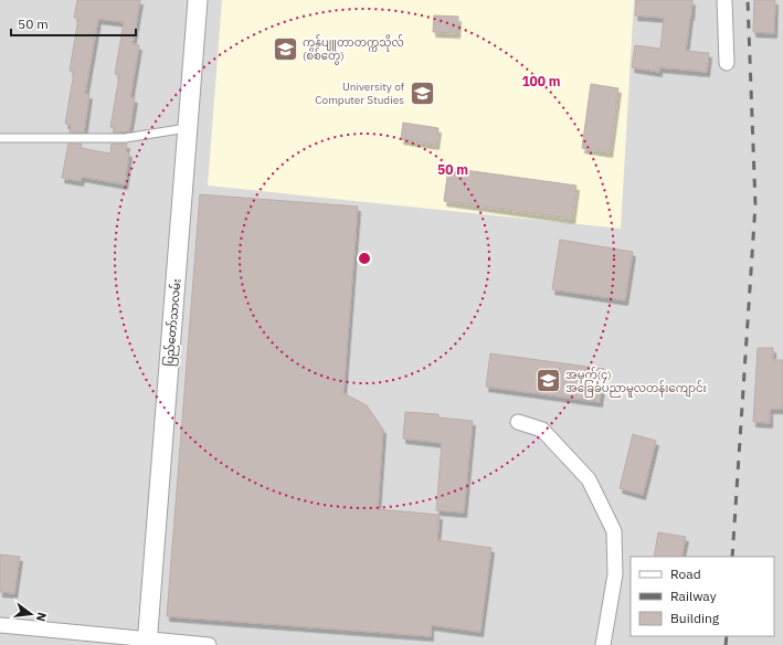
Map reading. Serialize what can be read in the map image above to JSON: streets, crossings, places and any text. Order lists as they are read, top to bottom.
{
  "streets": {
    "street": ["ပြည်တော်သာလမ်း"]
  },
  "places": {
    "school or university": ["ကွန်ပျူတာတက္ကသိုလ် (စစ်တွေ)", "University of Computer Studies", "အမှတ်(၄) အခြေခံပညာမူလတန်းကျောင်း"]
  },
  "legend": ["Road", "Railway", "Building"],
  "scale_bar": "50 m",
  "north": "right",
  "rings": ["100 m", "50 m"]
}
